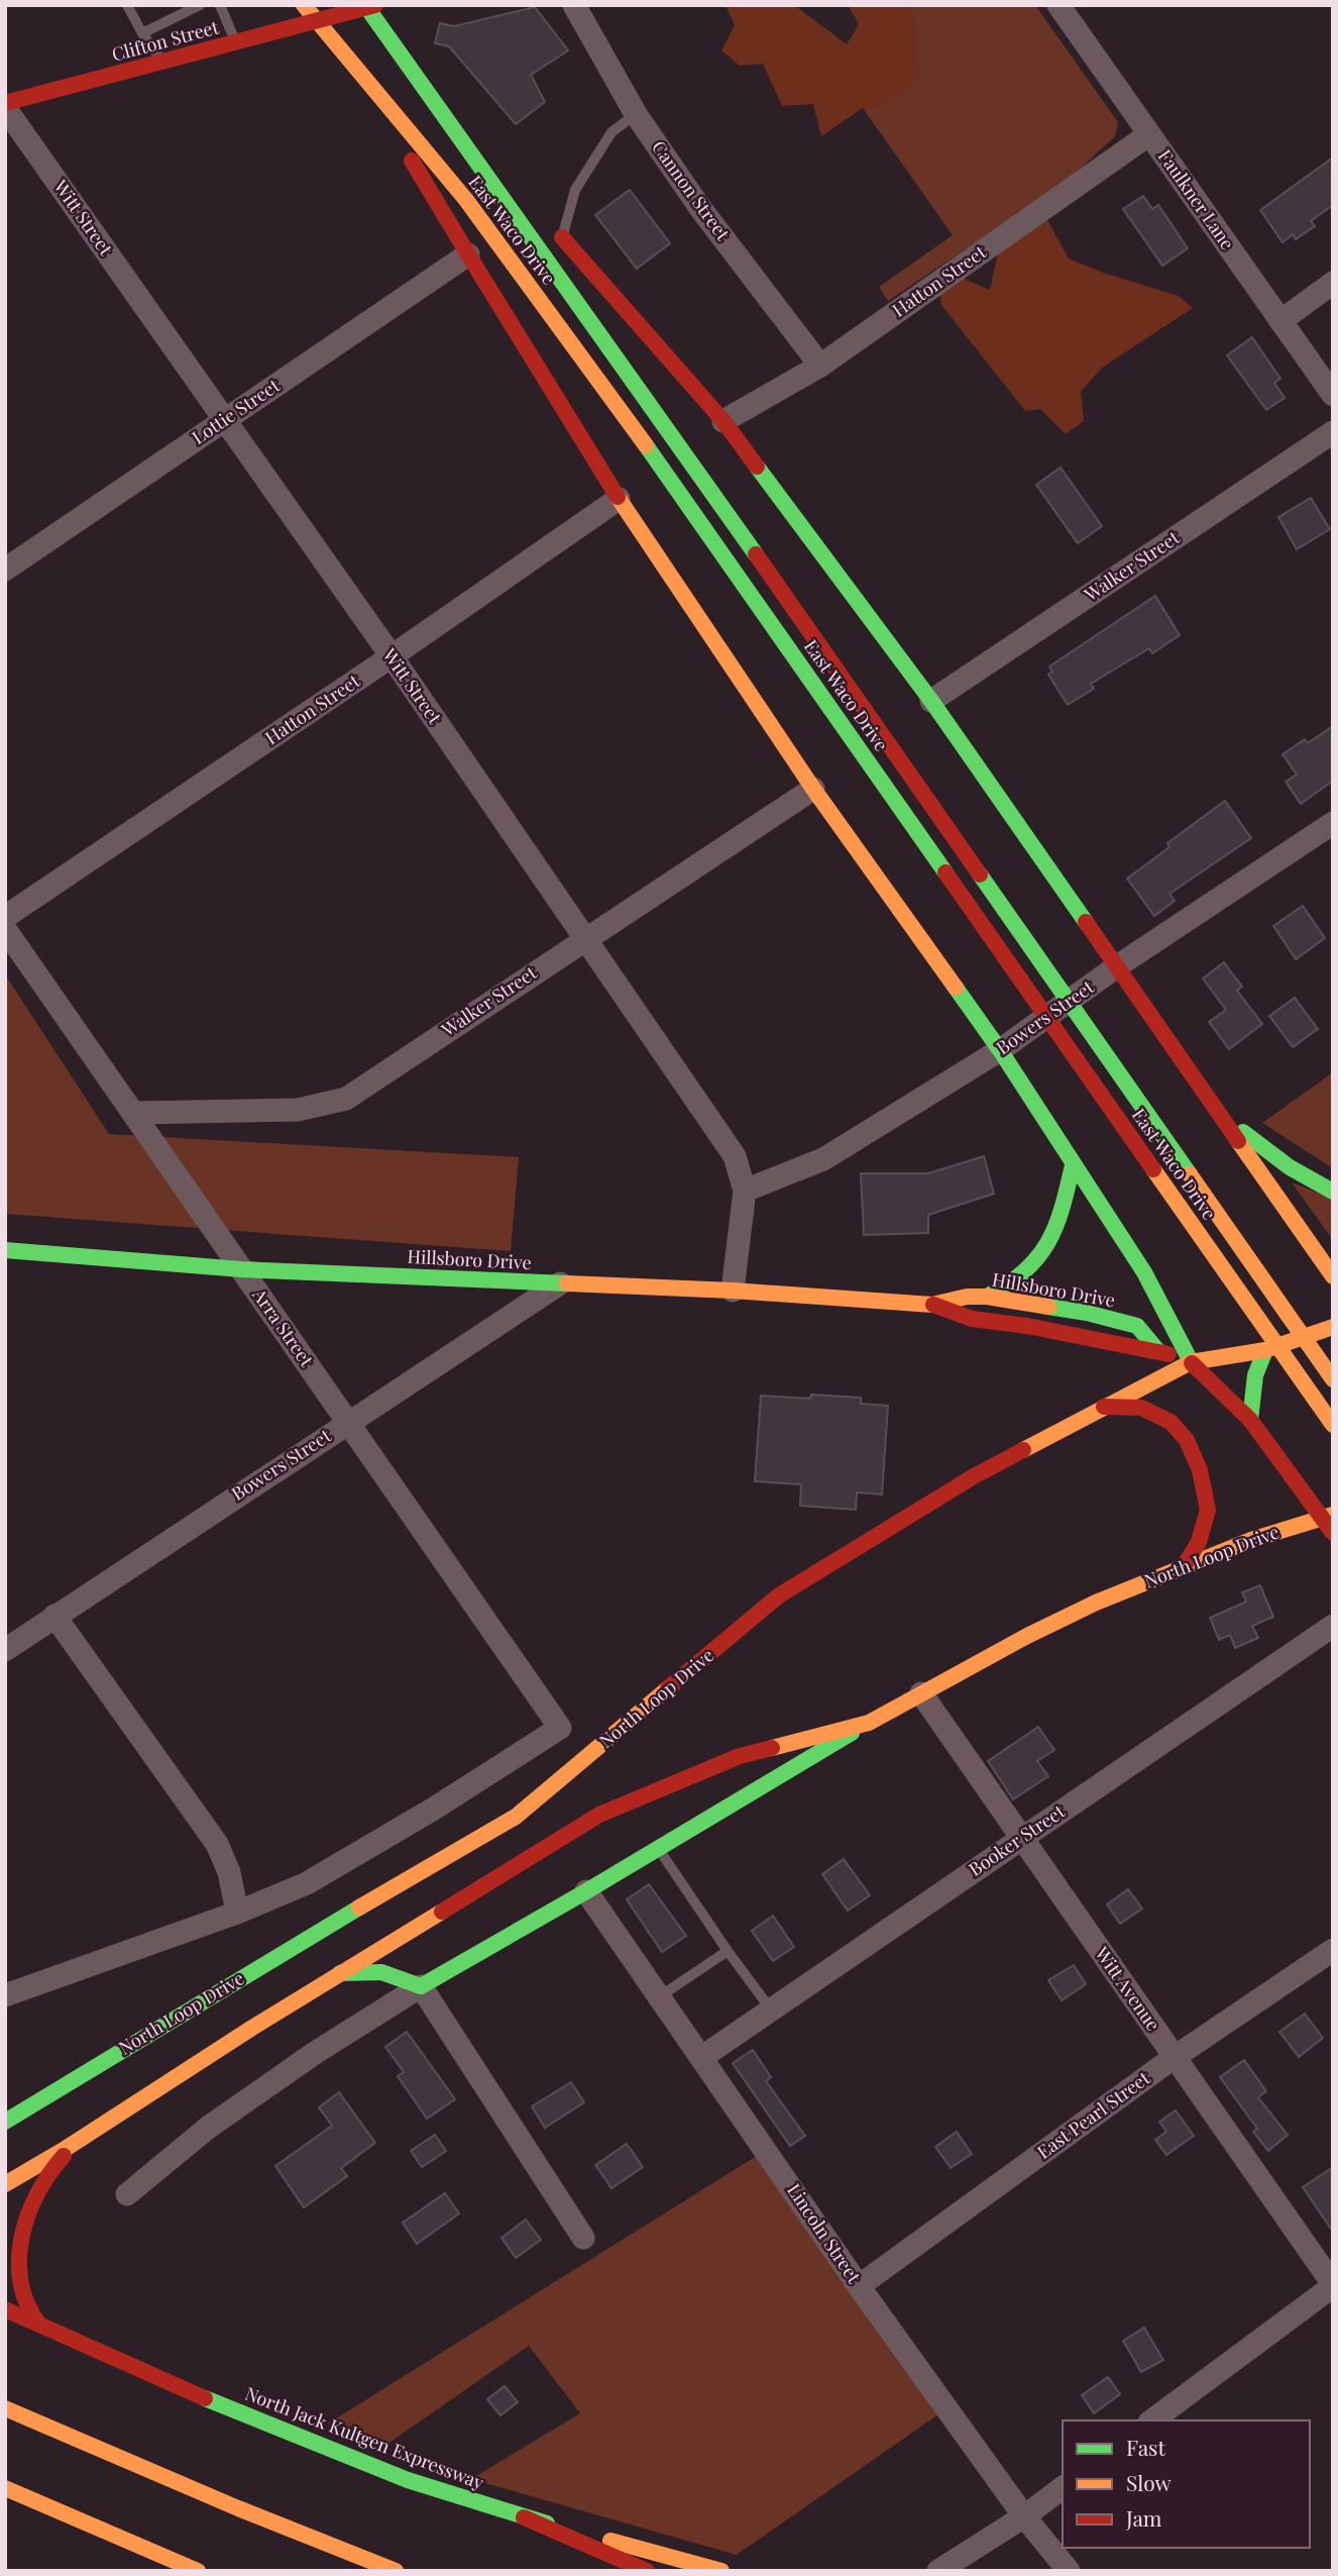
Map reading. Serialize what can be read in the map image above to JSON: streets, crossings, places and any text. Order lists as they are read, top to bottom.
{
  "streets": {
    "main road": [
      "Clifton Street",
      "East Waco Drive",
      "Hillsboro Drive",
      "North Loop Drive",
      "North Jack Kultgen Expressway"
    ],
    "street": [
      "Cannon Street",
      "Faulkner Lane",
      "Witt Street",
      "Hatton Street",
      "Lottie Street",
      "Walker Street",
      "Bowers Street",
      "Arra Street",
      "Booker Street",
      "Witt Avenue",
      "East Pearl Street",
      "Lincoln Street"
    ]
  },
  "crossings": [
    ["Clifton Street", "East Waco Drive"],
    ["Cannon Street", "Hatton Street"],
    ["Faulkner Lane", "Hatton Street"],
    ["Witt Street", "Hatton Street"],
    ["Witt Street", "Lottie Street"],
    ["Witt Street", "Walker Street"],
    ["Witt Street", "Bowers Street"],
    ["Witt Street", "Hillsboro Drive"],
    ["East Waco Drive", "Hatton Street"],
    ["East Waco Drive", "Walker Street"],
    ["East Waco Drive", "Bowers Street"],
    ["Walker Street", "Arra Street"],
    ["Bowers Street", "Hillsboro Drive"],
    ["Bowers Street", "Arra Street"],
    ["Hillsboro Drive", "Arra Street"],
    ["Hillsboro Drive", "North Loop Drive"],
    ["North Loop Drive", "Witt Avenue"],
    ["North Loop Drive", "Lincoln Street"],
    ["Booker Street", "Witt Avenue"],
    ["Booker Street", "Lincoln Street"],
    ["Witt Avenue", "East Pearl Street"],
    ["East Pearl Street", "Lincoln Street"]
  ],
  "legend": ["Fast", "Slow", "Jam"]
}
